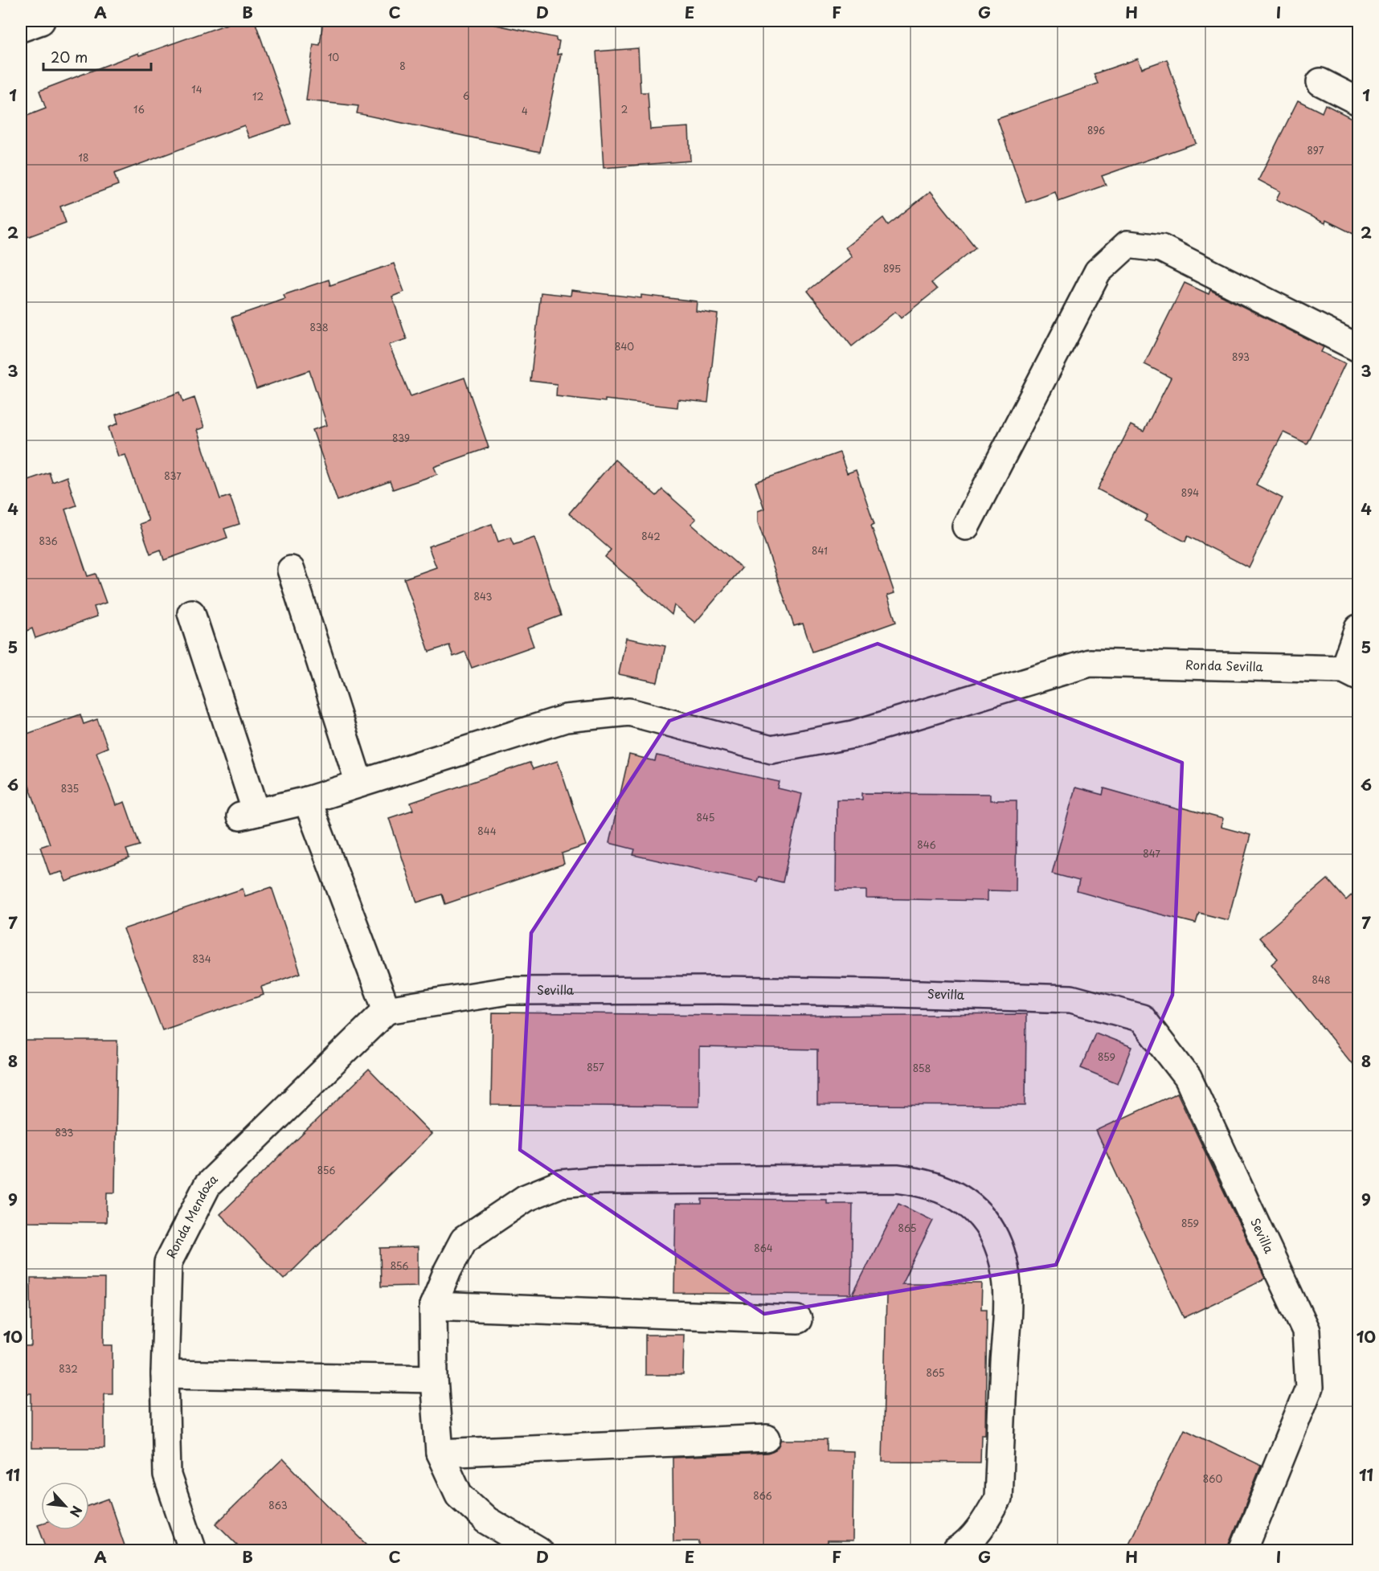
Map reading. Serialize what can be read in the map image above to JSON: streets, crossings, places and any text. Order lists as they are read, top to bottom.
{
  "streets": {
    "street": ["Ronda Sevilla", "Sevilla", "Ronda Mendoza"]
  },
  "crossings": [
    ["Sevilla", "Ronda Mendoza"]
  ],
  "house_numbers": [
    "10",
    "8",
    "14",
    "6",
    "12",
    "16",
    "2",
    "4",
    "896",
    "897",
    "18",
    "895",
    "838",
    "840",
    "893",
    "839",
    "837",
    "894",
    "842",
    "836",
    "841",
    "843",
    "835",
    "845",
    "844",
    "846",
    "847",
    "834",
    "848",
    "859",
    "857",
    "858",
    "833",
    "856",
    "859",
    "865",
    "864",
    "856",
    "832",
    "865",
    "860",
    "866",
    "863"
  ],
  "scale_bar": "20 m",
  "north": "bottom right",
  "grid": {
    "columns": [
      "A",
      "B",
      "C",
      "D",
      "E",
      "F",
      "G",
      "H",
      "I"
    ],
    "rows": [
      "1",
      "2",
      "3",
      "4",
      "5",
      "6",
      "7",
      "8",
      "9",
      "10",
      "11"
    ]
  }
}
